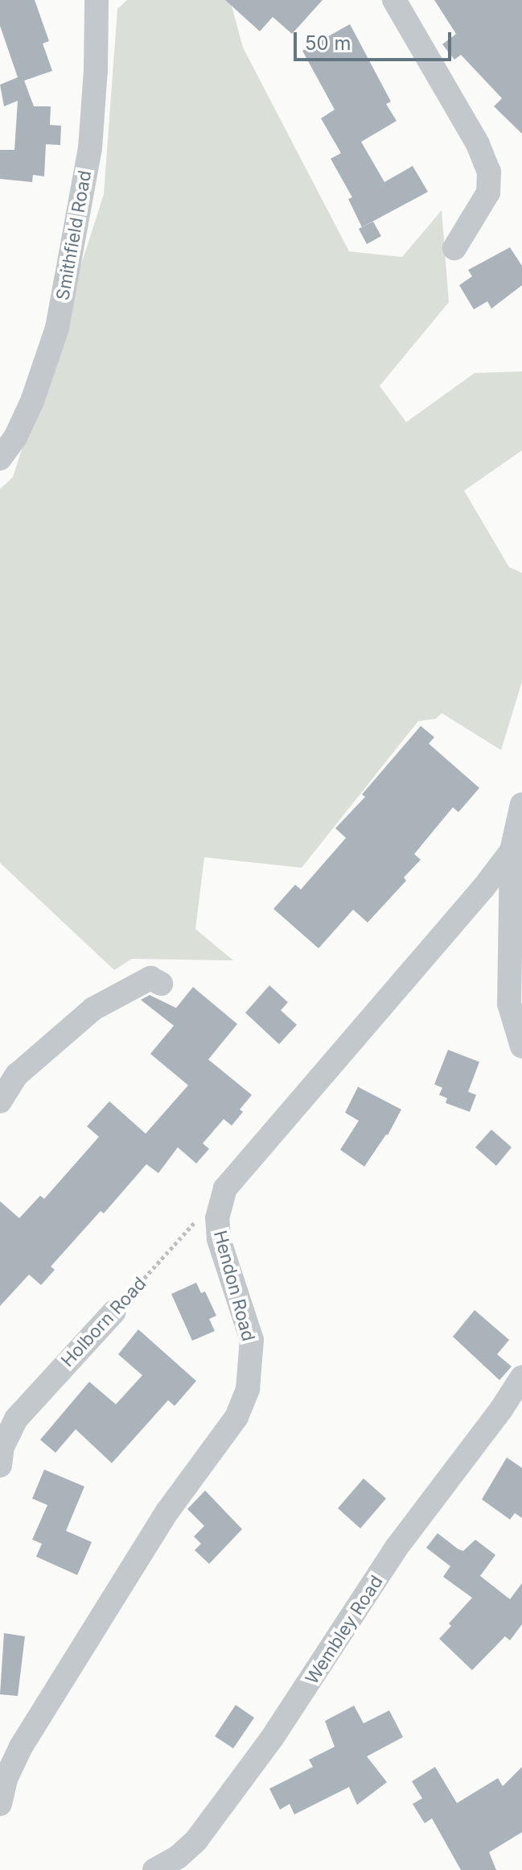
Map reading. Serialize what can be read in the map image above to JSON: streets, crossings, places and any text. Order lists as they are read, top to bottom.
{
  "streets": {
    "street": [
      "Smithfield Road",
      "Hendon Road",
      "Holborn Road",
      "Wembley Road"
    ]
  },
  "scale_bar": "50 m"
}
